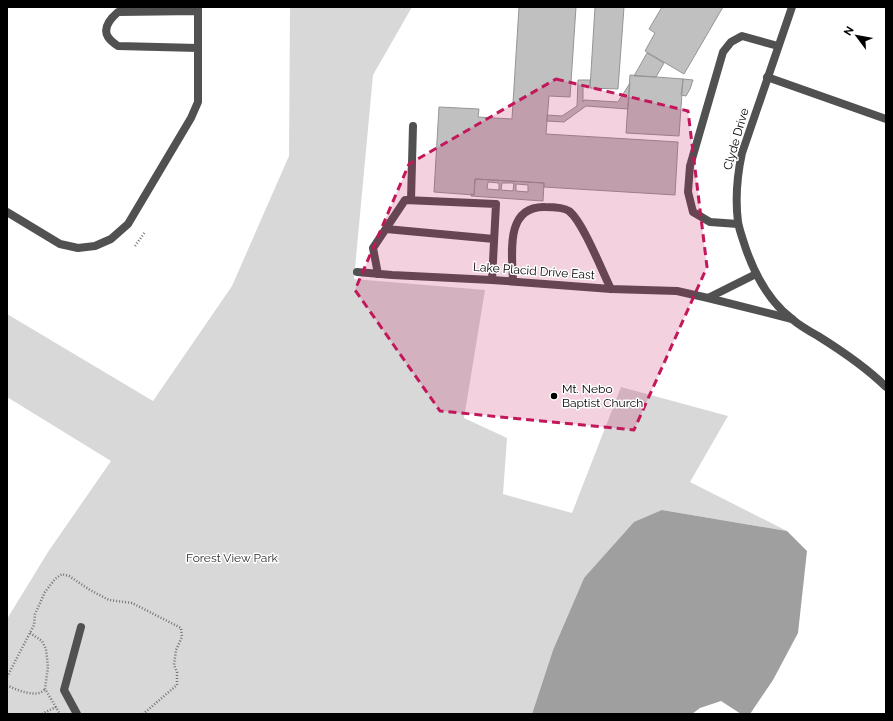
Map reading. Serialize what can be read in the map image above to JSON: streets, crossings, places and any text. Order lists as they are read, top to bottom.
{
  "streets": {
    "street": ["Clyde Drive", "Lake Placid Drive East"]
  },
  "crossings": [
    ["Clyde Drive", "Lake Placid Drive East"]
  ],
  "parks": ["Forest View Park"],
  "places": ["Mt. Nebo Baptist Church"],
  "north": "top left"
}
